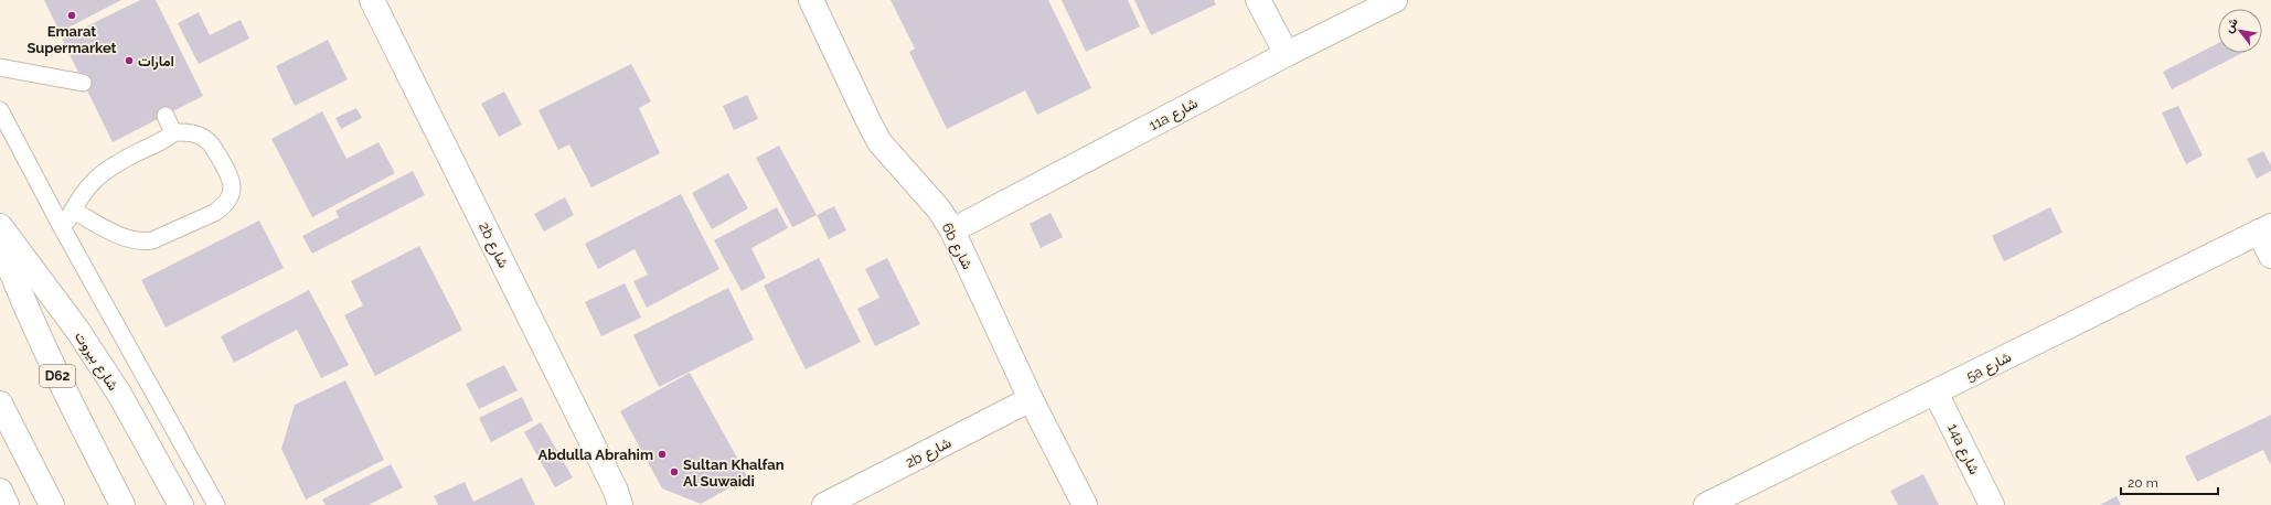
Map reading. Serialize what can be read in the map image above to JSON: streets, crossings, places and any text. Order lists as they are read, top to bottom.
{
  "streets": {
    "street": [
      "11a شارع",
      "2b شارع",
      "6b شارع",
      "شارع بيروت",
      "5a شارع",
      "D62",
      "14a شارع"
    ]
  },
  "crossings": [
    ["11a شارع", "6b شارع"],
    ["2b شارع", "6b شارع"],
    ["5a شارع", "14a شارع"]
  ],
  "places": [
    "Emarat Supermarket",
    "امارات",
    "Abdulla Abrahim",
    "Sultan Khalfan Al Suwaidi"
  ],
  "scale_bar": "20 m",
  "north": "top left"
}
